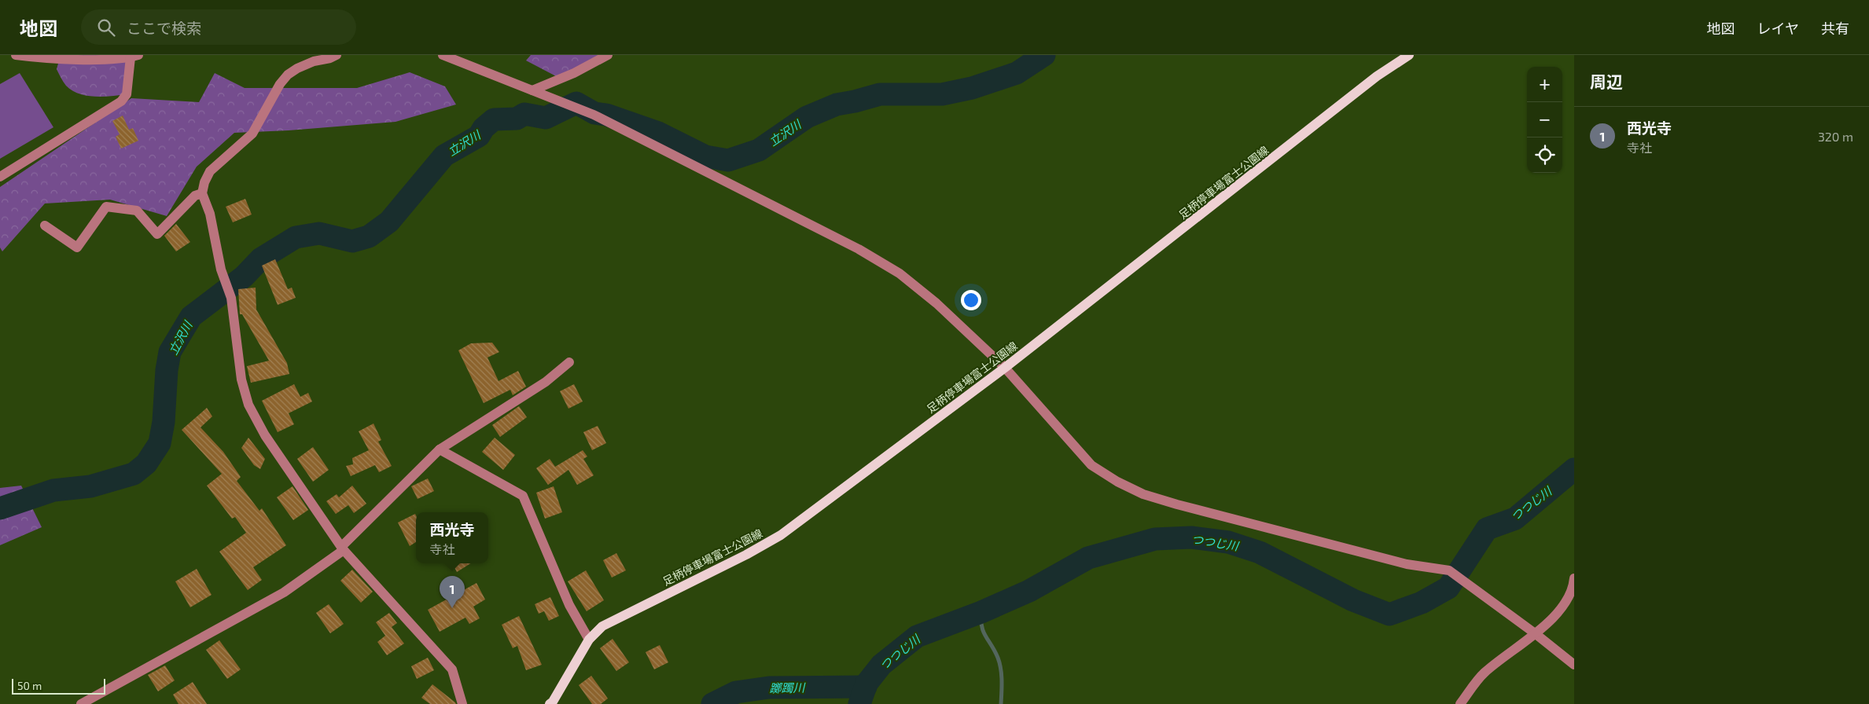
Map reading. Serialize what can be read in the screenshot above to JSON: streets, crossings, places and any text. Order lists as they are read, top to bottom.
{
  "streets": {
    "main road": ["足柄停車場富士公園線"]
  },
  "water": ["立沢川", "つつじ川", "躑躅川"],
  "scale_bar": "50 m",
  "page": {
    "header": "地図",
    "search": "ここで検索",
    "nav": ["地図", "レイヤ", "共有"],
    "heading": "周辺",
    "map_buttons": ["+", "−"],
    "list": [
      {
        "mark": "1",
        "name": "西光寺",
        "note": "寺社",
        "value": "320 m"
      }
    ],
    "popup": ["西光寺", "寺社"],
    "pins": "1",
    "scale": "50 m"
  }
}
